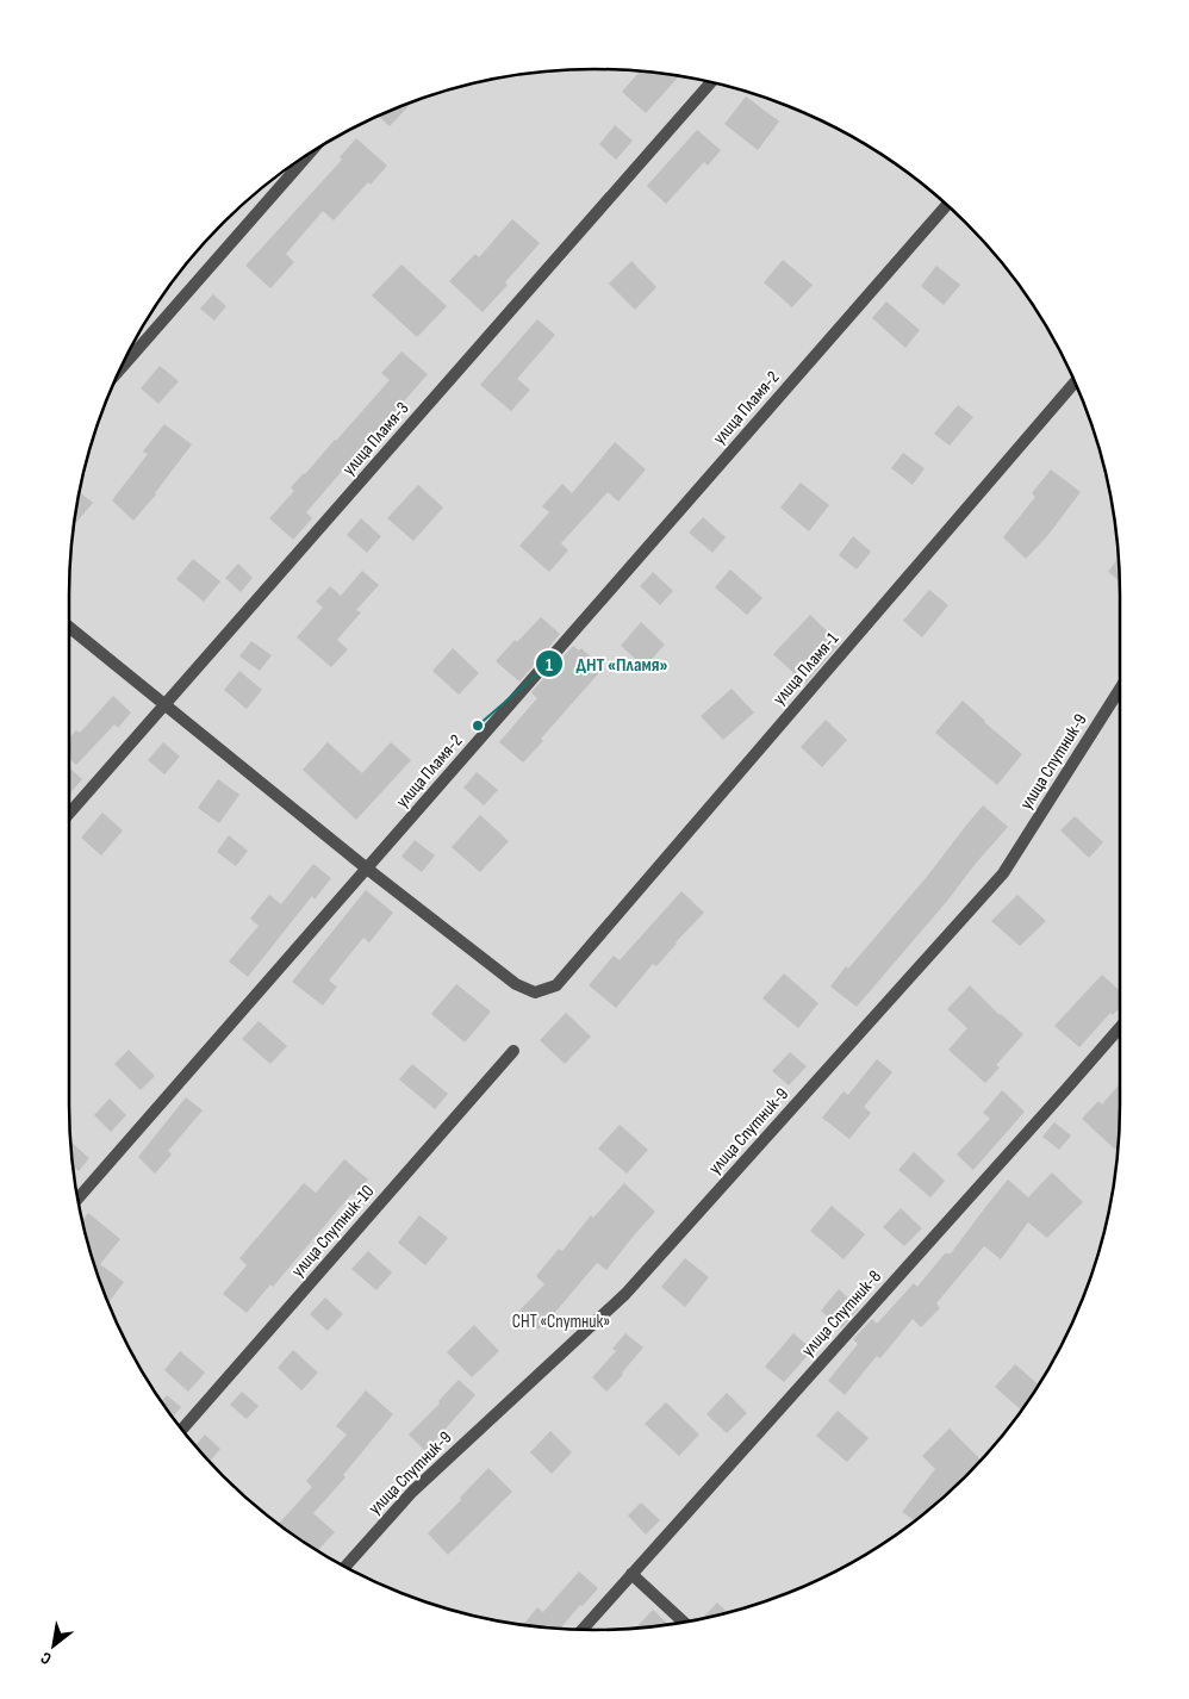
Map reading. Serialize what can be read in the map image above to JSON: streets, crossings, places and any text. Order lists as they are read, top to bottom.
{
  "streets": {
    "street": [
      "улица Пламя-2",
      "улица Пламя-3",
      "улица Пламя-1",
      "улица Спутник-9",
      "улица Спутник-10",
      "улица Спутник-8"
    ]
  },
  "crossings": [
    ["улица Пламя-2", "улица Пламя-1"]
  ],
  "parks": ["СНТ «Спутник»"],
  "places": ["ДНТ «Пламя»"],
  "north": "bottom left"
}
